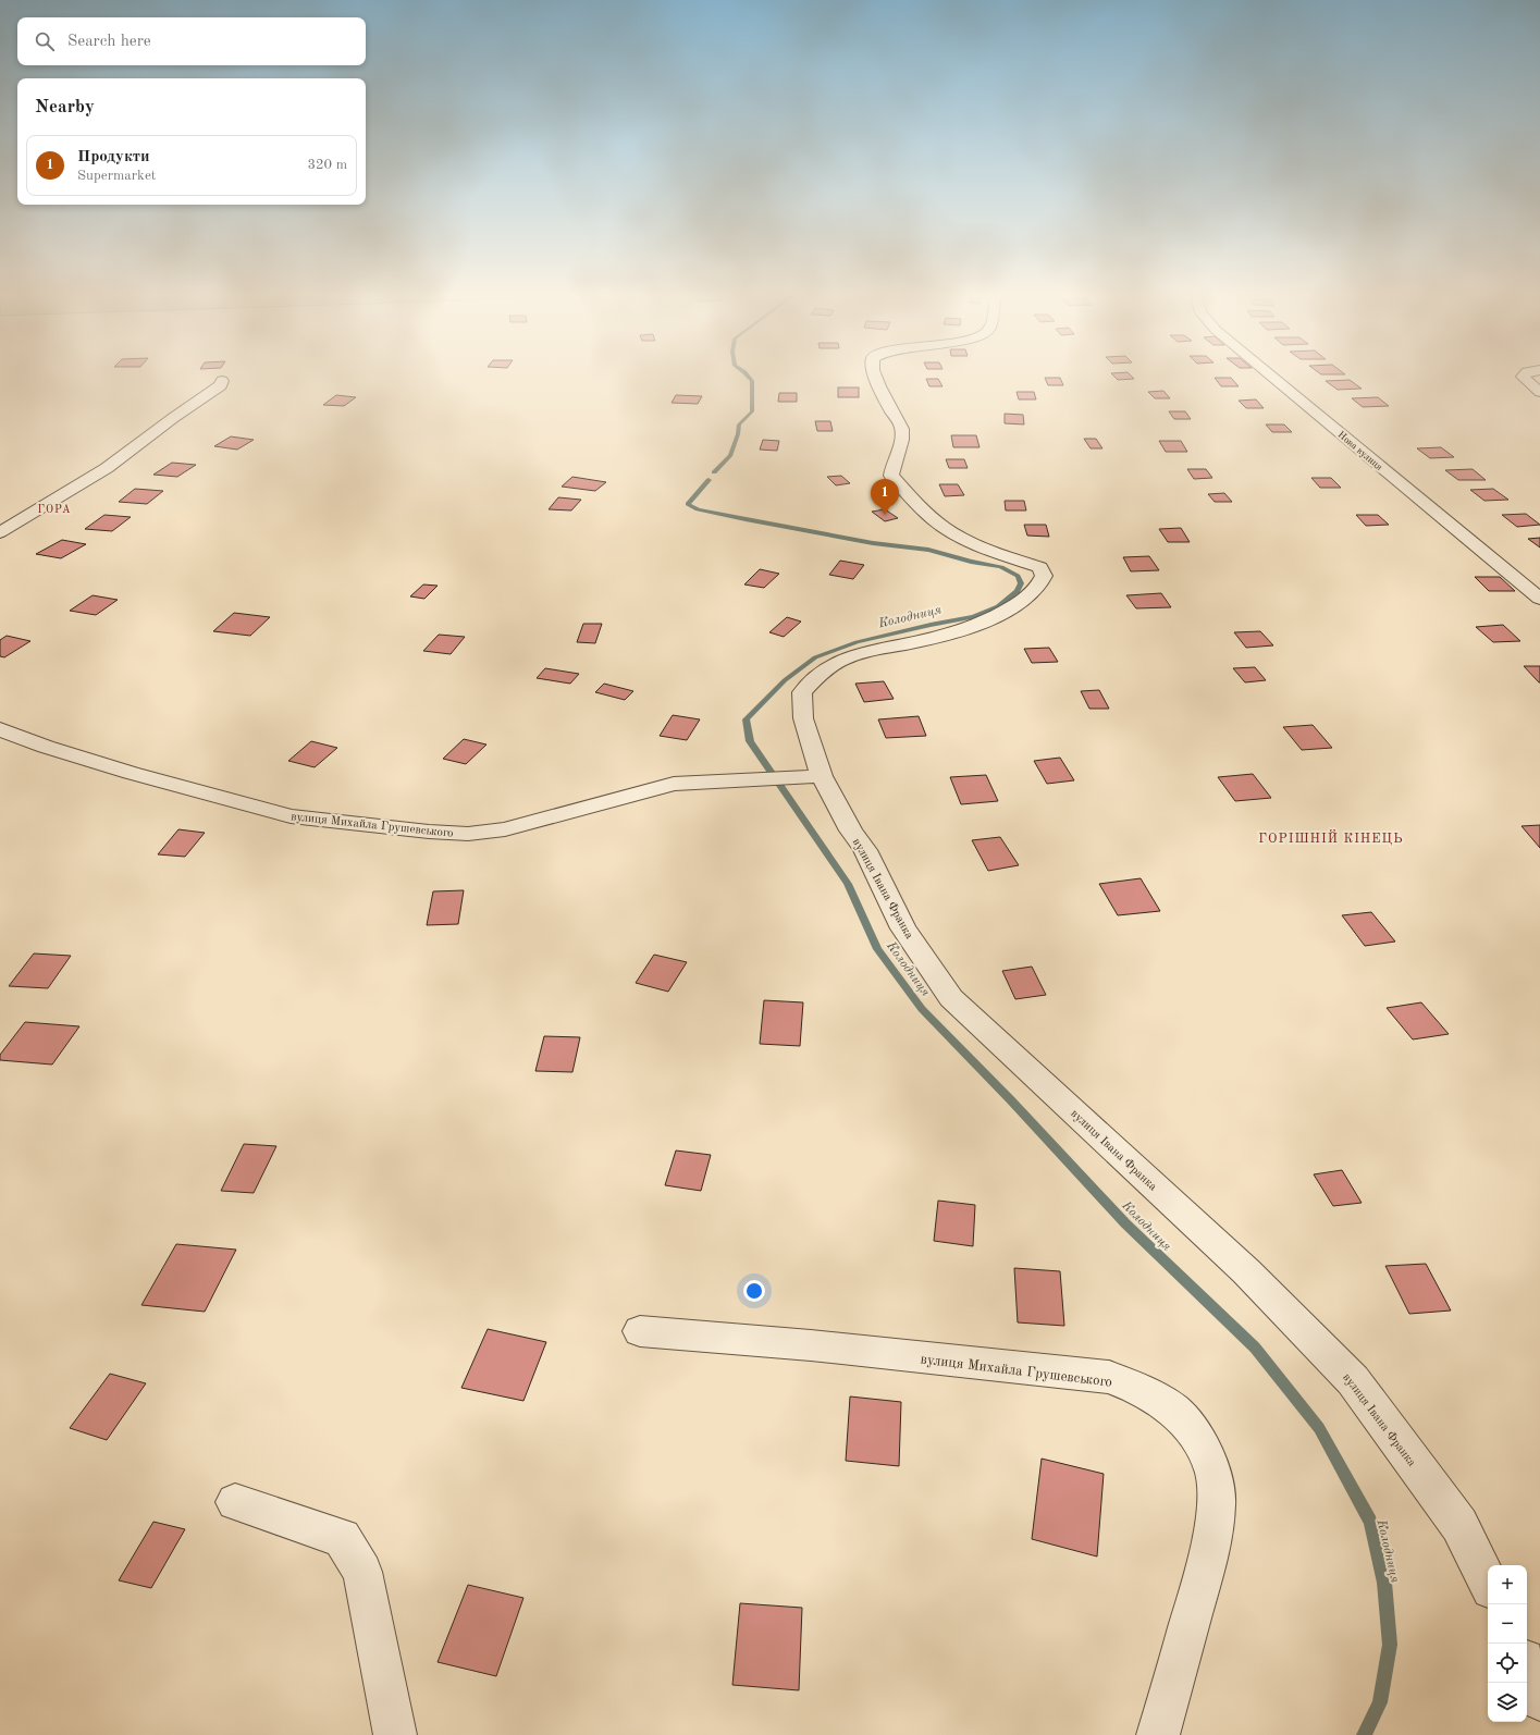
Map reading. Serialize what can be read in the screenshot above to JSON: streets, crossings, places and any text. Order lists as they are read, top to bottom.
{
  "streets": {
    "street": ["Нова вулиця", "вулиця Михайла Грушевського", "вулиця Івана Франка"]
  },
  "crossings": [
    ["вулиця Михайла Грушевського", "вулиця Івана Франка"]
  ],
  "districts": ["ГОРА", "ГОРІШНІЙ КІНЕЦЬ"],
  "water": ["Колодниця"],
  "page": {
    "search": "Search here",
    "heading": "Nearby",
    "list": [
      {
        "mark": "1",
        "name": "Продукти",
        "note": "Supermarket",
        "value": "320 m"
      }
    ],
    "pins": "1",
    "map_buttons": ["+", "−"]
  }
}
